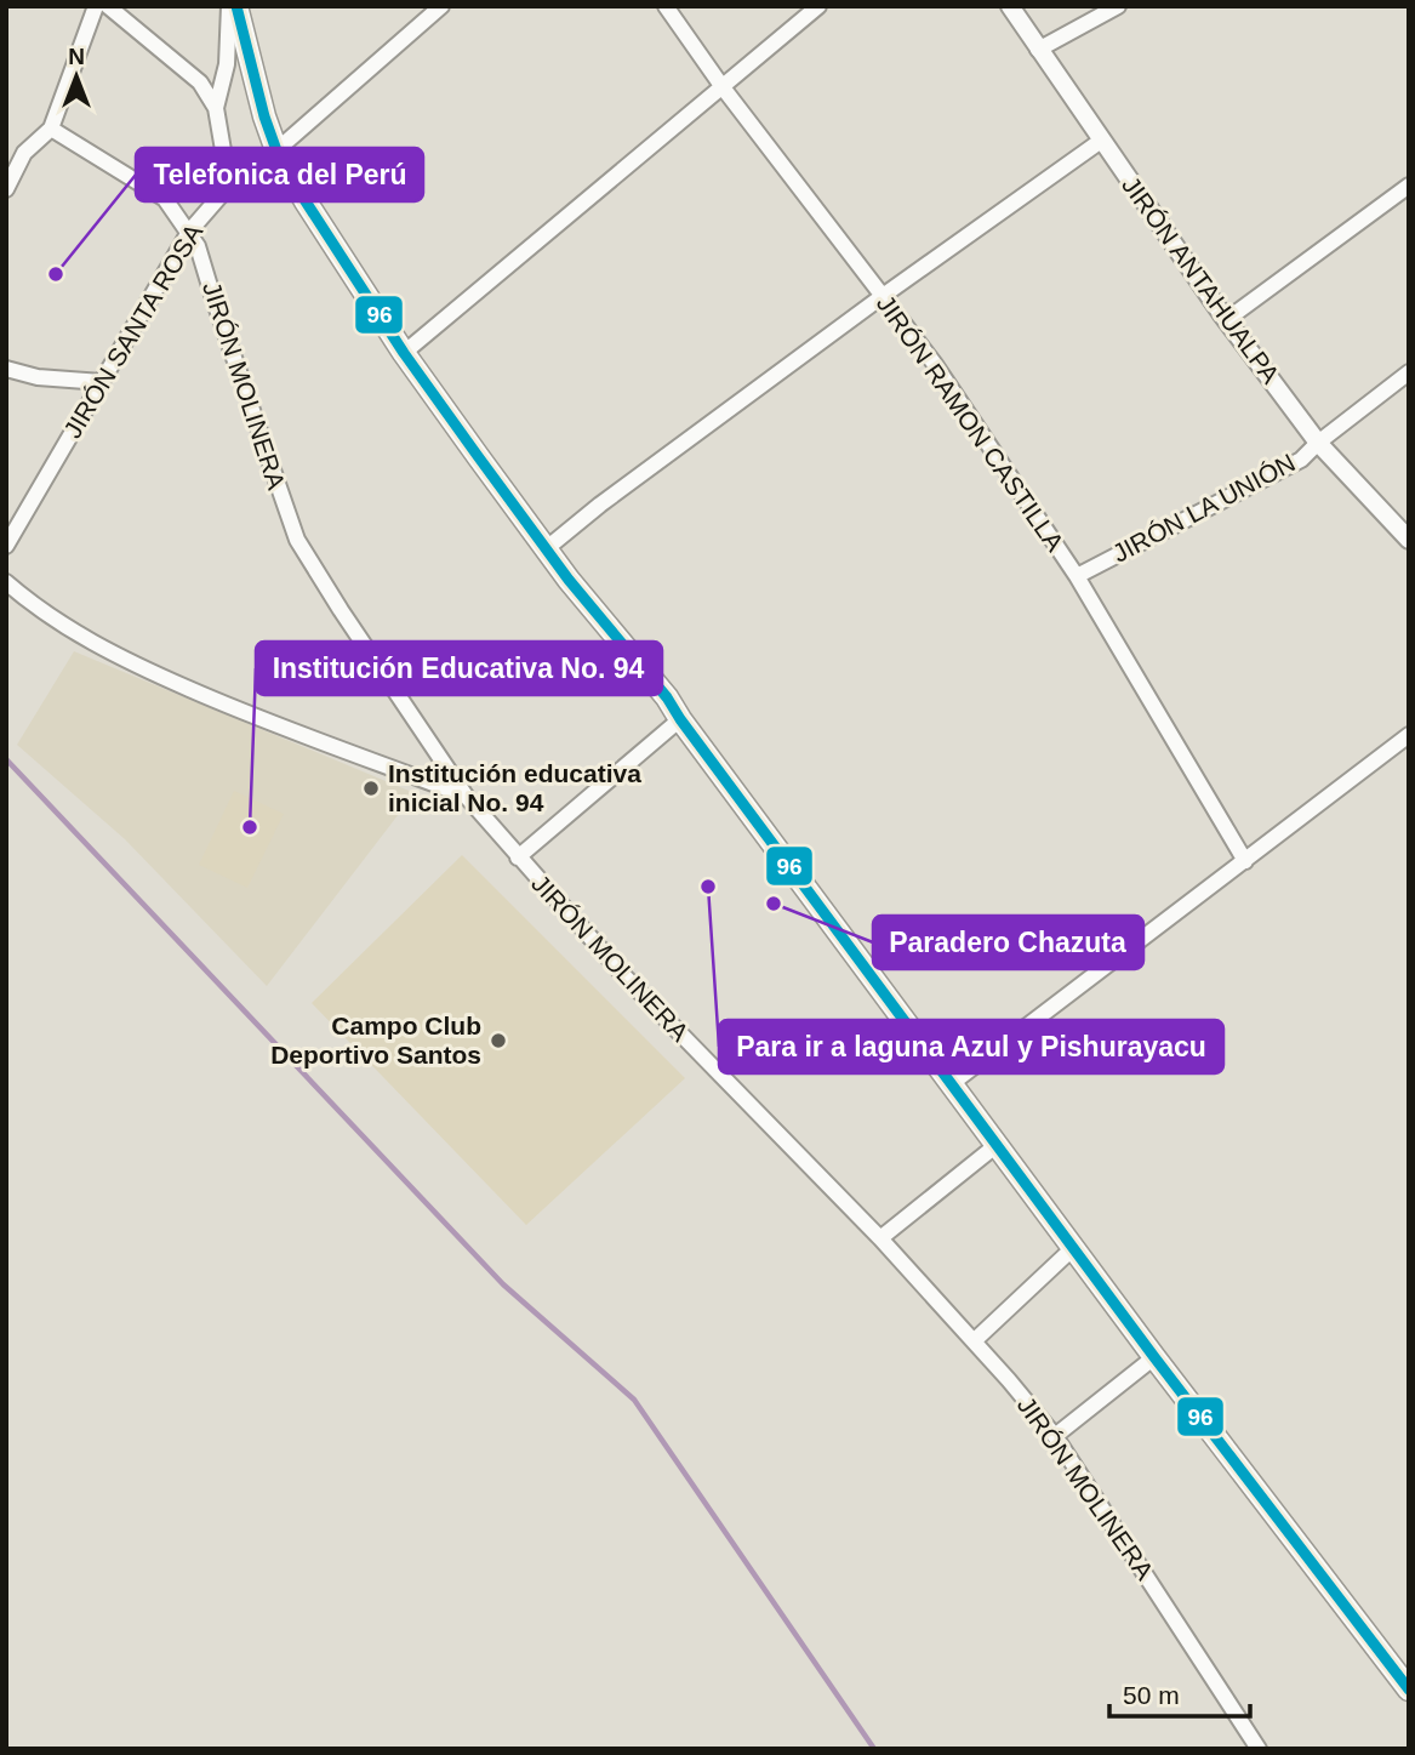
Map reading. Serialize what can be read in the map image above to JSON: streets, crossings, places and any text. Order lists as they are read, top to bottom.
{
  "streets": {
    "street": [
      "JIRÓN ANTAHUALPA",
      "JIRÓN SANTA ROSA",
      "JIRÓN MOLINERA",
      "JIRÓN RAMON CASTILLA",
      "JIRÓN LA UNIÓN"
    ]
  },
  "crossings": [
    ["JIRÓN ANTAHUALPA", "JIRÓN LA UNIÓN"],
    ["JIRÓN SANTA ROSA", "JIRÓN MOLINERA"],
    ["JIRÓN RAMON CASTILLA", "JIRÓN LA UNIÓN"]
  ],
  "places": [
    "Telefonica del Perú",
    "Institución educativa inicial No. 94",
    "Institución Educativa No. 94",
    "Para ir a laguna Azul y Pishurayacu",
    "Paradero Chazuta",
    "Campo Club Deportivo Santos"
  ],
  "lines": ["transit line 96"],
  "scale_bar": "50 m",
  "north": "top"
}
